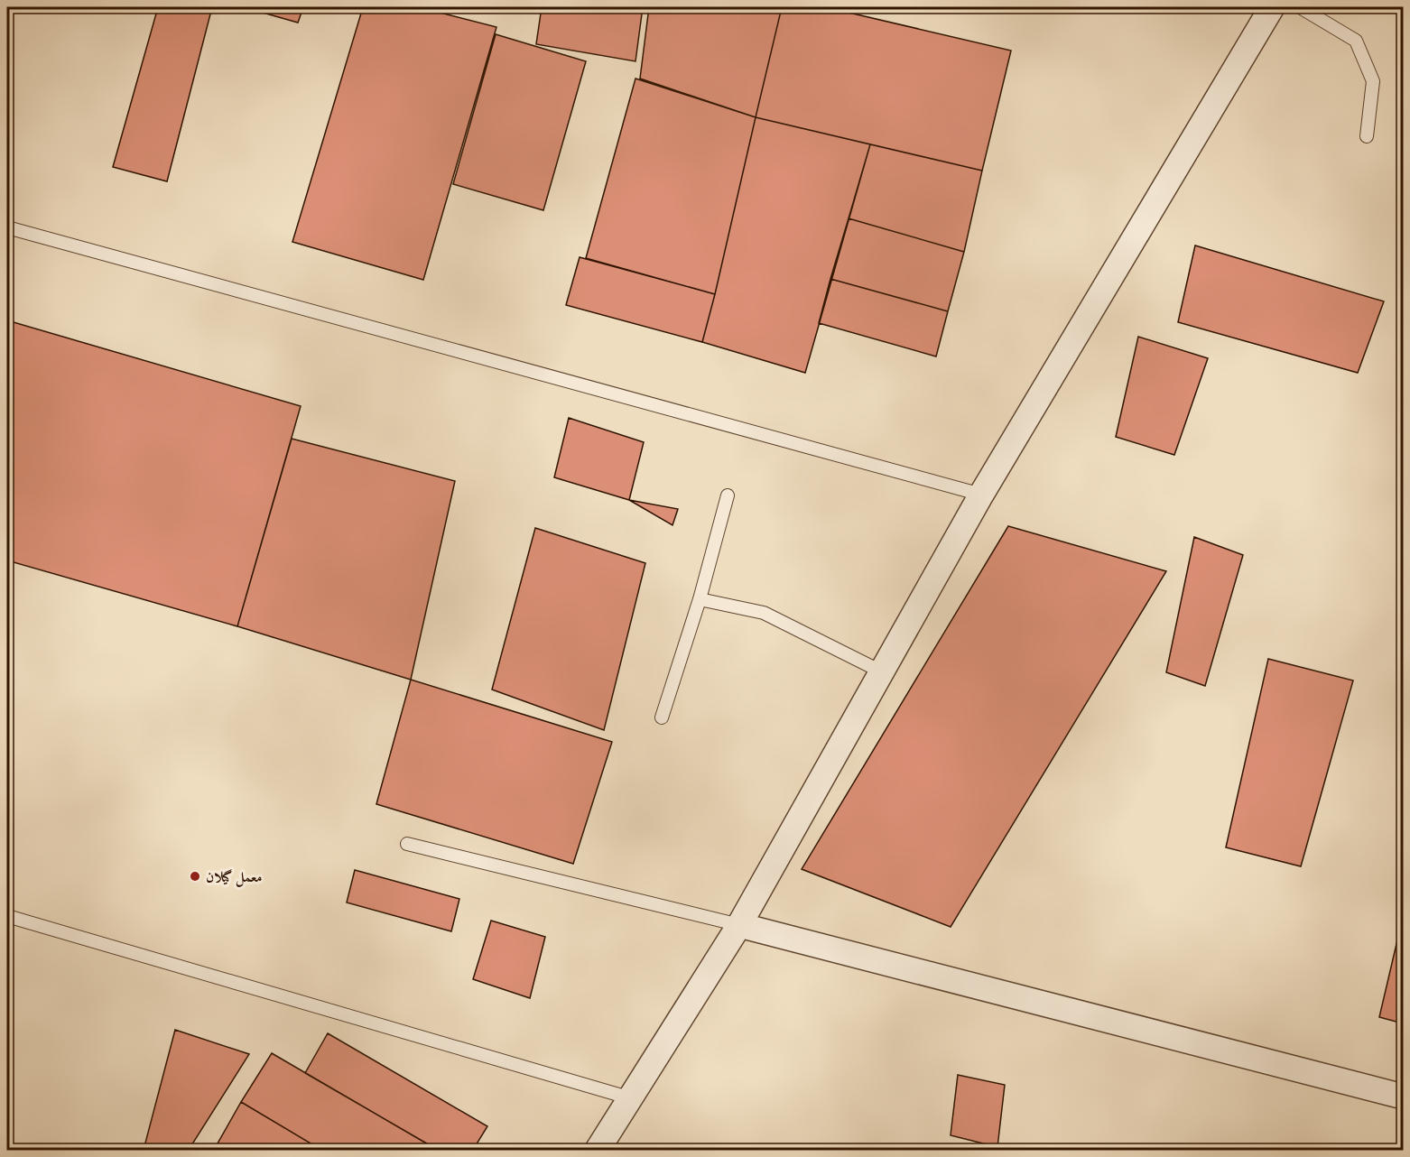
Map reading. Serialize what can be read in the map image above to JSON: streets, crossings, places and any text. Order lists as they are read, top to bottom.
{
  "places": ["معمل گیلان"]
}
